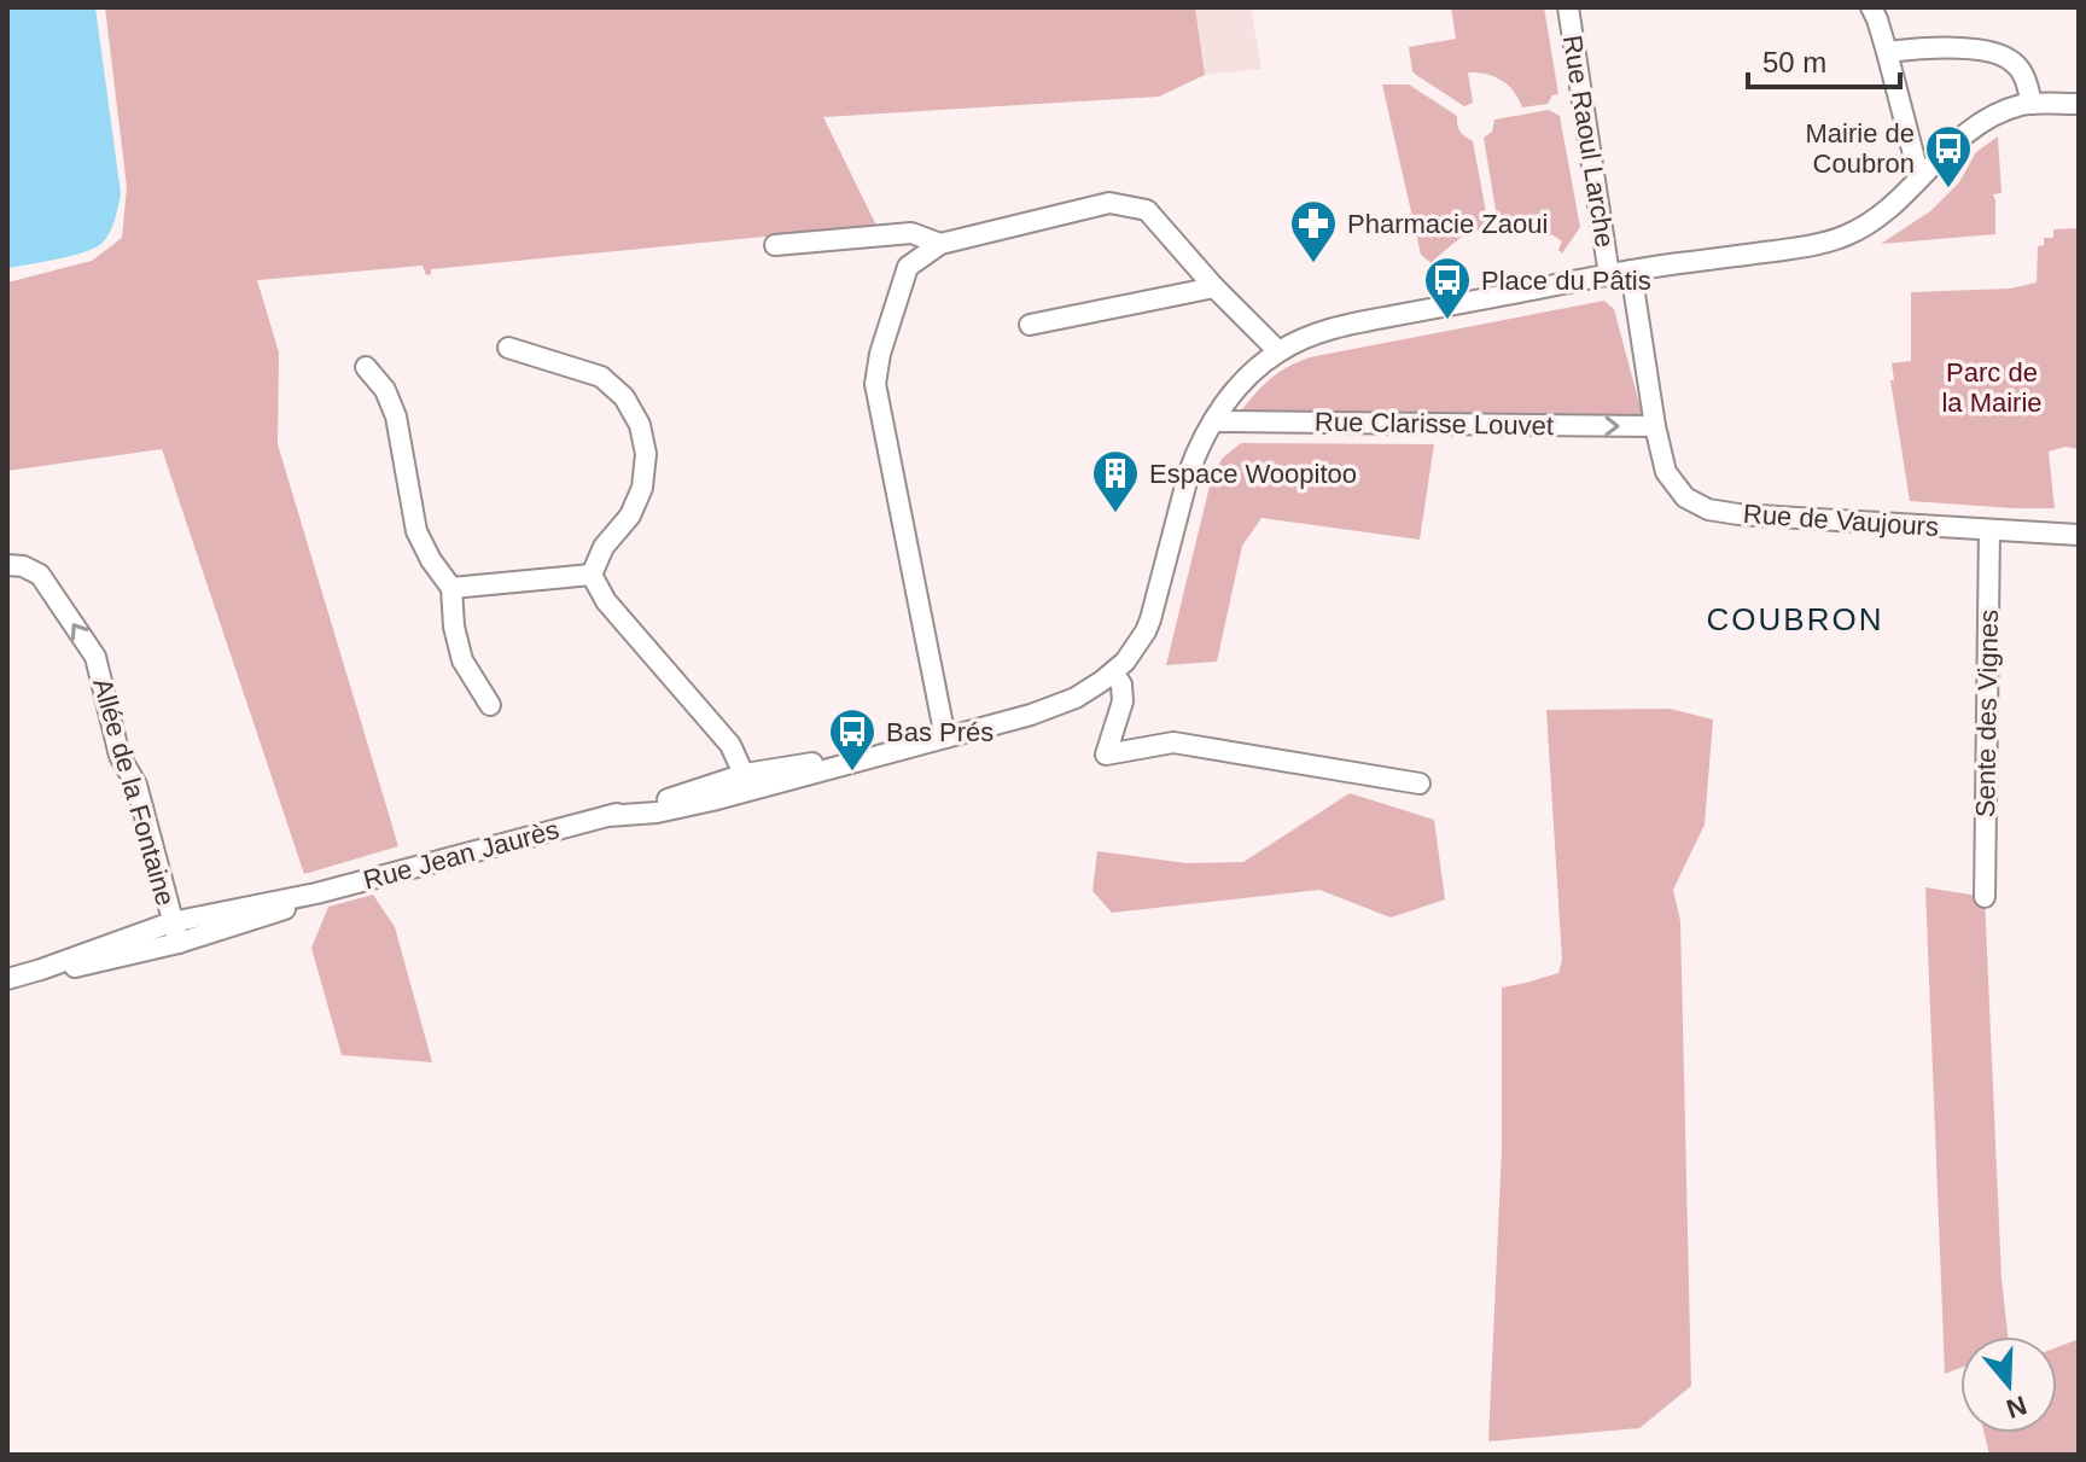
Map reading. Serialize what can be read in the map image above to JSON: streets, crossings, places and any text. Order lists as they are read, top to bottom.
{
  "streets": {
    "street": [
      "Rue Raoul Larche",
      "Rue Clarisse Louvet",
      "Rue de Vaujours",
      "Sente des Vignes",
      "Allée de la Fontaine",
      "Rue Jean Jaurès"
    ]
  },
  "crossings": [
    ["Rue Raoul Larche", "Rue Jean Jaurès"],
    ["Rue Clarisse Louvet", "Rue de Vaujours"],
    ["Rue Clarisse Louvet", "Rue Jean Jaurès"],
    ["Rue de Vaujours", "Sente des Vignes"],
    ["Rue de Vaujours", "Rue Jean Jaurès"],
    ["Allée de la Fontaine", "Rue Jean Jaurès"]
  ],
  "one_way": ["Rue Clarisse Louvet", "Allée de la Fontaine"],
  "districts": ["COUBRON"],
  "parks": ["Parc de la Mairie"],
  "places": {
    "bus stop": ["Mairie de Coubron", "Place du Pâtis", "Bas Prés"],
    "pharmacy": ["Pharmacie Zaoui"],
    "building": ["Espace Woopitoo"]
  },
  "scale_bar": "50 m",
  "north": "bottom"
}
